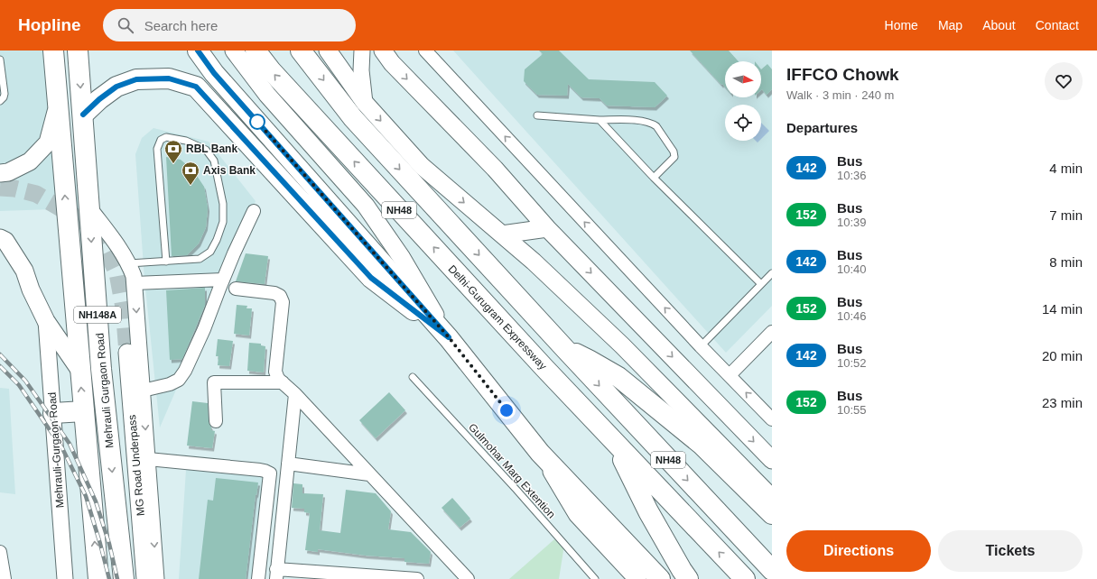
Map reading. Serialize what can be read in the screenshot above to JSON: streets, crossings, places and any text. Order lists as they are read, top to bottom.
{
  "streets": {
    "main road": [
      "NH48",
      "NH148A",
      "Delhi-Gurugram Expressway",
      "Mehrauli Gurgaon Road",
      "MG Road Underpass"
    ],
    "street": ["Mehrauli-Gurgaon Road"],
    "lane": ["Gulmohar Marg Extention"]
  },
  "places": {
    "bank": ["RBL Bank", "Axis Bank"]
  },
  "lines": ["bus line 142"],
  "north": "right",
  "page": {
    "header": "Hopline",
    "search": "Search here",
    "nav": [
      "Home",
      "Map",
      "About",
      "Contact"
    ],
    "heading": [
      ["IFFCO Chowk", "Walk · 3 min · 240 m"],
      "Departures"
    ],
    "list": [
      {
        "mark": "142",
        "name": "Bus",
        "note": "10:36",
        "value": "4 min"
      },
      {
        "mark": "152",
        "name": "Bus",
        "note": "10:39",
        "value": "7 min"
      },
      {
        "mark": "142",
        "name": "Bus",
        "note": "10:40",
        "value": "8 min"
      },
      {
        "mark": "152",
        "name": "Bus",
        "note": "10:46",
        "value": "14 min"
      },
      {
        "mark": "142",
        "name": "Bus",
        "note": "10:52",
        "value": "20 min"
      },
      {
        "mark": "152",
        "name": "Bus",
        "note": "10:55",
        "value": "23 min"
      }
    ],
    "buttons": ["Directions", "Tickets"]
  }
}
